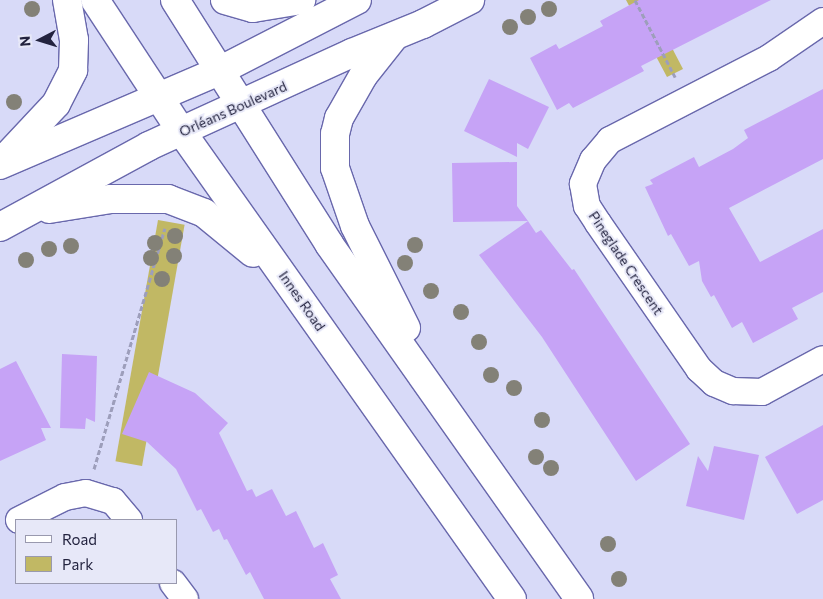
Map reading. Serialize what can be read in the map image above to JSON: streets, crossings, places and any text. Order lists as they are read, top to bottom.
{
  "streets": {
    "main road": ["Orléans Boulevard", "Innes Road"],
    "street": ["Pineglade Crescent"]
  },
  "crossings": [
    ["Orléans Boulevard", "Innes Road"]
  ],
  "legend": ["Road", "Park"],
  "north": "left"
}
